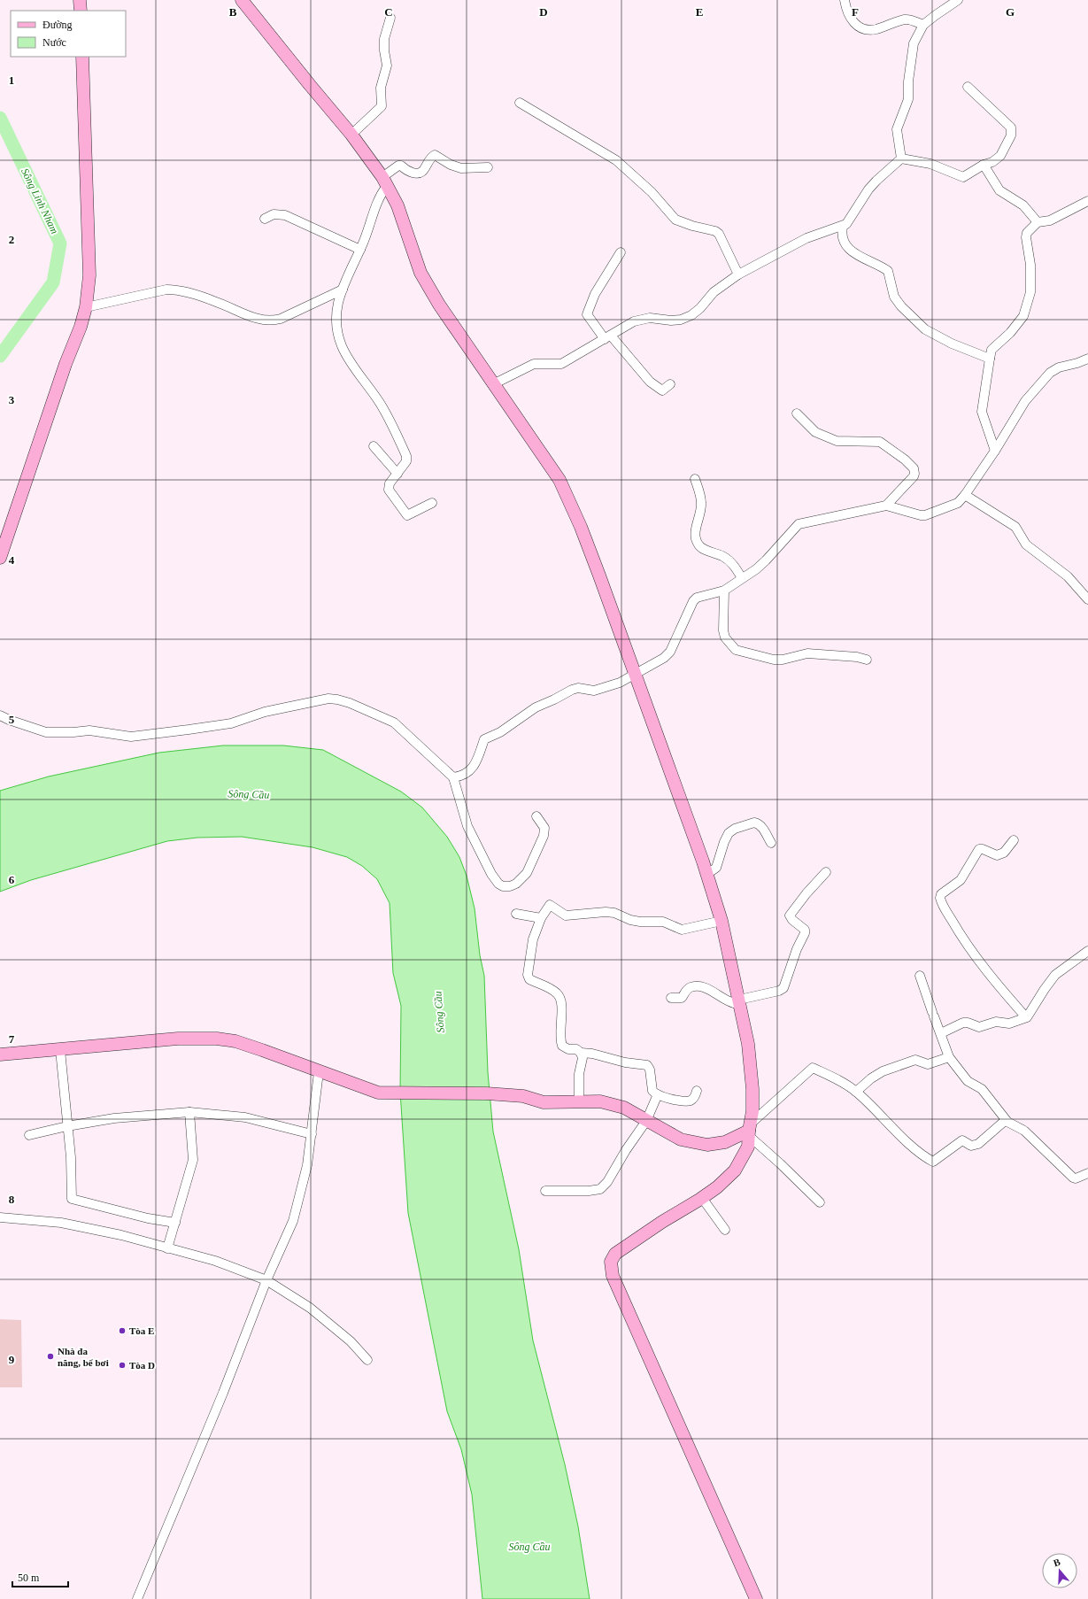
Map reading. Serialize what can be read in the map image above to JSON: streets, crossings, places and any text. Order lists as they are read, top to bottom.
{
  "water": ["Sông Linh Nham", "Sông Cầu"],
  "places": ["Tòa E", "Nhà đa năng, bể bơi", "Tòa D"],
  "legend": ["Đường", "Nước"],
  "scale_bar": "50 m",
  "north": "top",
  "grid": {
    "columns": [
      "B",
      "C",
      "D",
      "E",
      "F",
      "G"
    ],
    "rows": [
      "1",
      "2",
      "3",
      "4",
      "5",
      "6",
      "7",
      "8",
      "9"
    ]
  }
}
